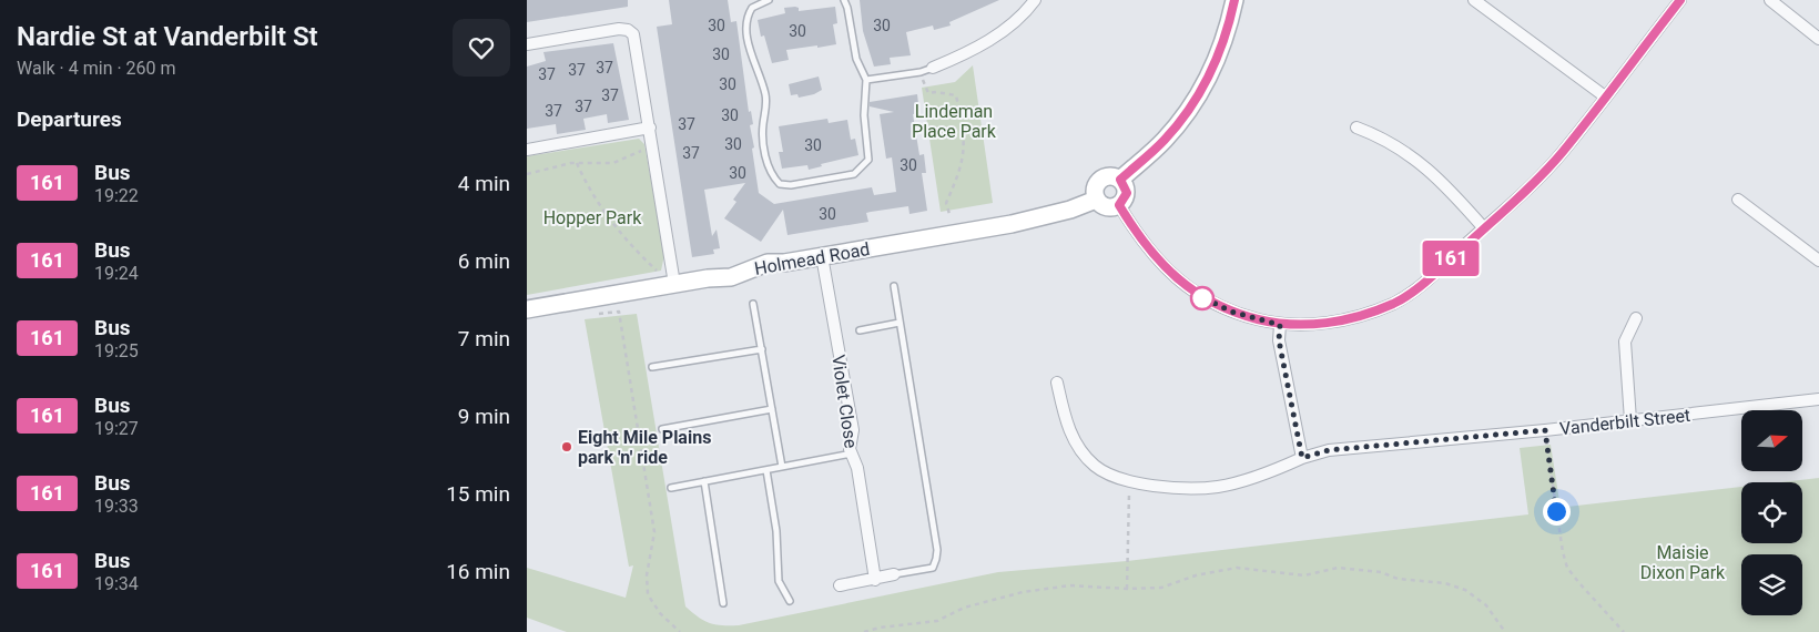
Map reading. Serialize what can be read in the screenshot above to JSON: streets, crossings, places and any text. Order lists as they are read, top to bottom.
{
  "streets": {
    "street": ["Holmead Road", "Violet Close", "Vanderbilt Street"]
  },
  "crossings": [
    ["Holmead Road", "Violet Close"]
  ],
  "parks": ["Lindeman Place Park", "Hopper Park", "Maisie Dixon Park"],
  "places": ["Eight Mile Plains park 'n' ride"],
  "lines": ["bus line 161"],
  "house_numbers": [
    "30",
    "30",
    "30",
    "30",
    "37",
    "37",
    "37",
    "30",
    "37",
    "37",
    "37",
    "30",
    "37",
    "30",
    "30",
    "37",
    "30",
    "30",
    "30"
  ],
  "north": "right",
  "page": {
    "heading": [
      ["Nardie St at Vanderbilt St", "Walk · 4 min · 260 m"],
      "Departures"
    ],
    "on_map": "161",
    "list": [
      {
        "mark": "161",
        "name": "Bus",
        "note": "19:22",
        "value": "4 min"
      },
      {
        "mark": "161",
        "name": "Bus",
        "note": "19:24",
        "value": "6 min"
      },
      {
        "mark": "161",
        "name": "Bus",
        "note": "19:25",
        "value": "7 min"
      },
      {
        "mark": "161",
        "name": "Bus",
        "note": "19:27",
        "value": "9 min"
      },
      {
        "mark": "161",
        "name": "Bus",
        "note": "19:33",
        "value": "15 min"
      },
      {
        "mark": "161",
        "name": "Bus",
        "note": "19:34",
        "value": "16 min"
      }
    ]
  }
}
